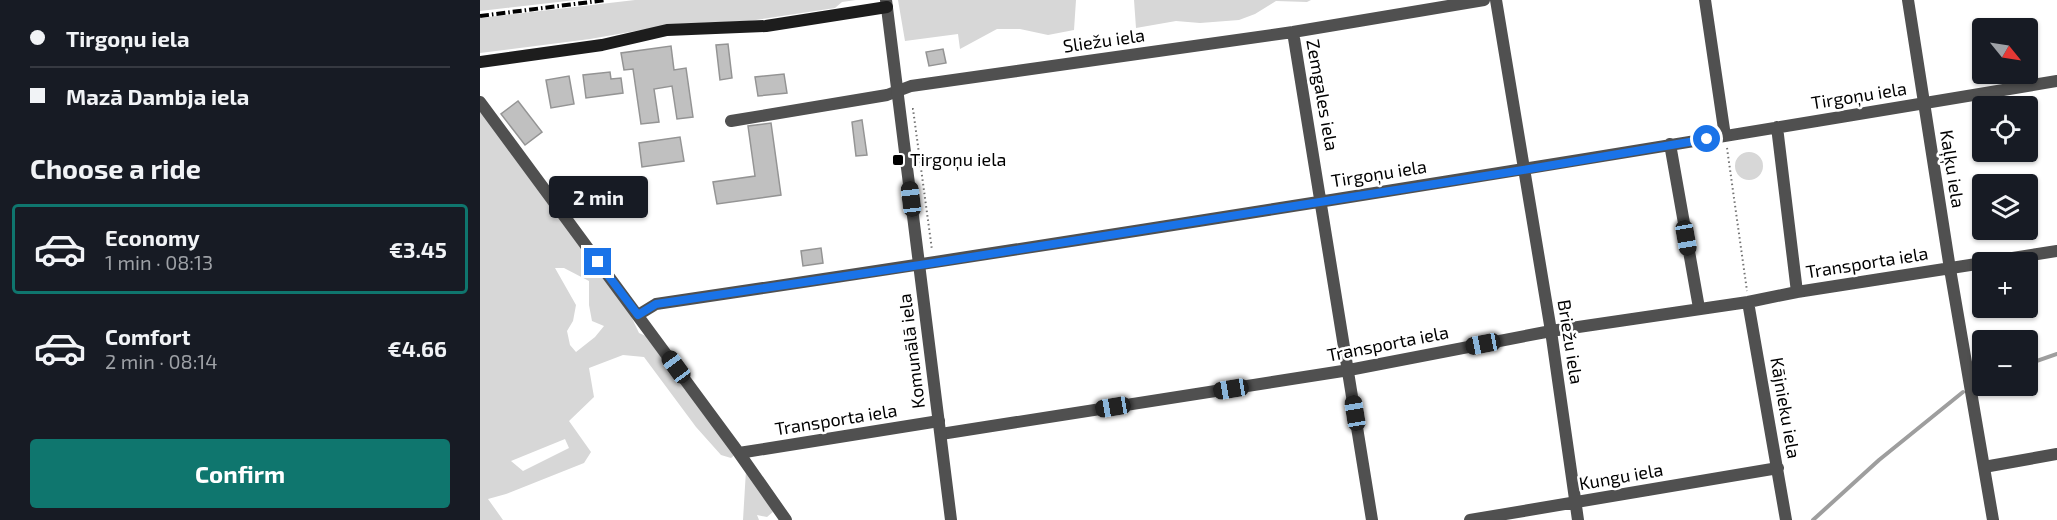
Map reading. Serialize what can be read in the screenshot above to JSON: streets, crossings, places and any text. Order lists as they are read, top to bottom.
{
  "streets": {
    "street": [
      "Sliežu iela",
      "Zemgales iela",
      "Tirgoņu iela",
      "Kaļķu iela",
      "Transporta iela",
      "Briežu iela",
      "Komunālā iela",
      "Kājnieku iela",
      "Kungu iela"
    ]
  },
  "crossings": [
    ["Sliežu iela", "Zemgales iela"],
    ["Sliežu iela", "Komunālā iela"],
    ["Zemgales iela", "Tirgoņu iela"],
    ["Zemgales iela", "Transporta iela"],
    ["Tirgoņu iela", "Kaļķu iela"],
    ["Tirgoņu iela", "Briežu iela"],
    ["Tirgoņu iela", "Komunālā iela"],
    ["Kaļķu iela", "Transporta iela"],
    ["Transporta iela", "Briežu iela"],
    ["Transporta iela", "Komunālā iela"],
    ["Transporta iela", "Kājnieku iela"],
    ["Briežu iela", "Kungu iela"],
    ["Kājnieku iela", "Kungu iela"]
  ],
  "places": {
    "transit": ["Tirgoņu iela"]
  },
  "north": "bottom right",
  "page": {
    "banner": ["Tirgoņu iela", "Mazā Dambja iela"],
    "map_buttons": ["+", "−"],
    "heading": "Choose a ride",
    "bubble": "2 min",
    "list": [
      {
        "name": "Economy",
        "note": "1 min · 08:13",
        "value": "€3.45"
      },
      {
        "name": "Comfort",
        "note": "2 min · 08:14",
        "value": "€4.66"
      }
    ],
    "buttons": "Confirm"
  }
}
